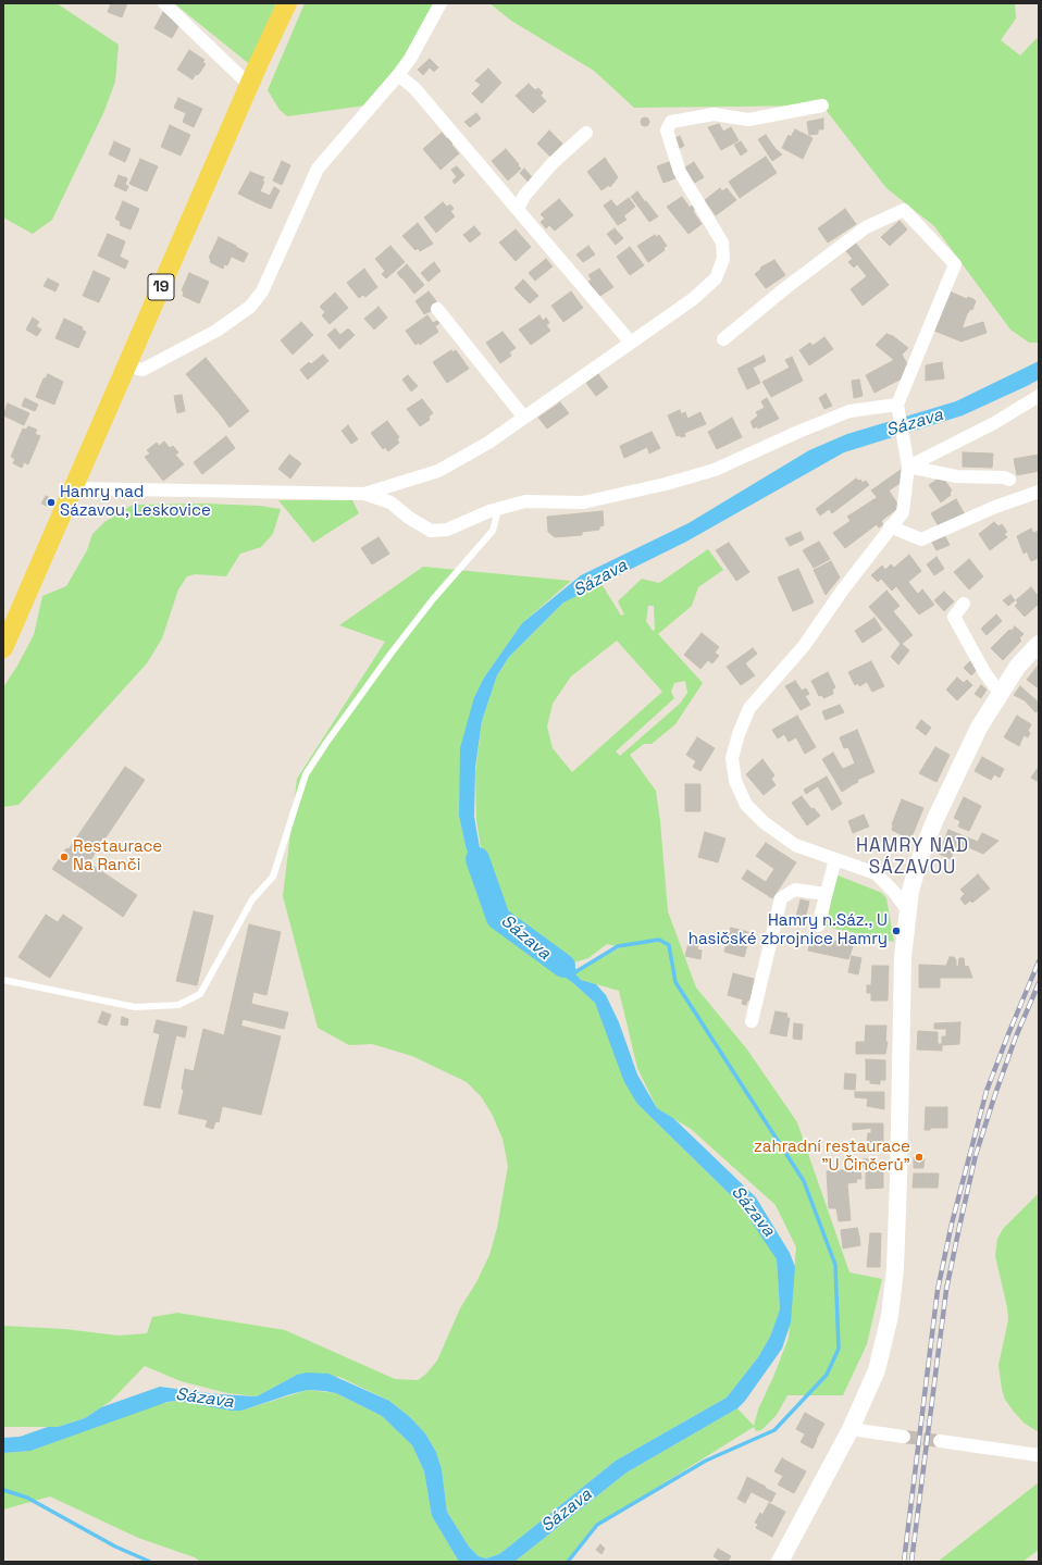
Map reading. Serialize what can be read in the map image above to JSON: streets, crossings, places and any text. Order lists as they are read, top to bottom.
{
  "streets": {
    "main road": ["19"]
  },
  "districts": ["HAMRY NAD SÁZAVOU"],
  "water": ["Sázava"],
  "places": [
    "Hamry nad Sázavou, Leskovice",
    "Restaurace Na Ranči",
    "Hamry n.Sáz., U hasičské zbrojnice Hamry",
    "zahradní restaurace \"U Činčerů\""
  ]
}
